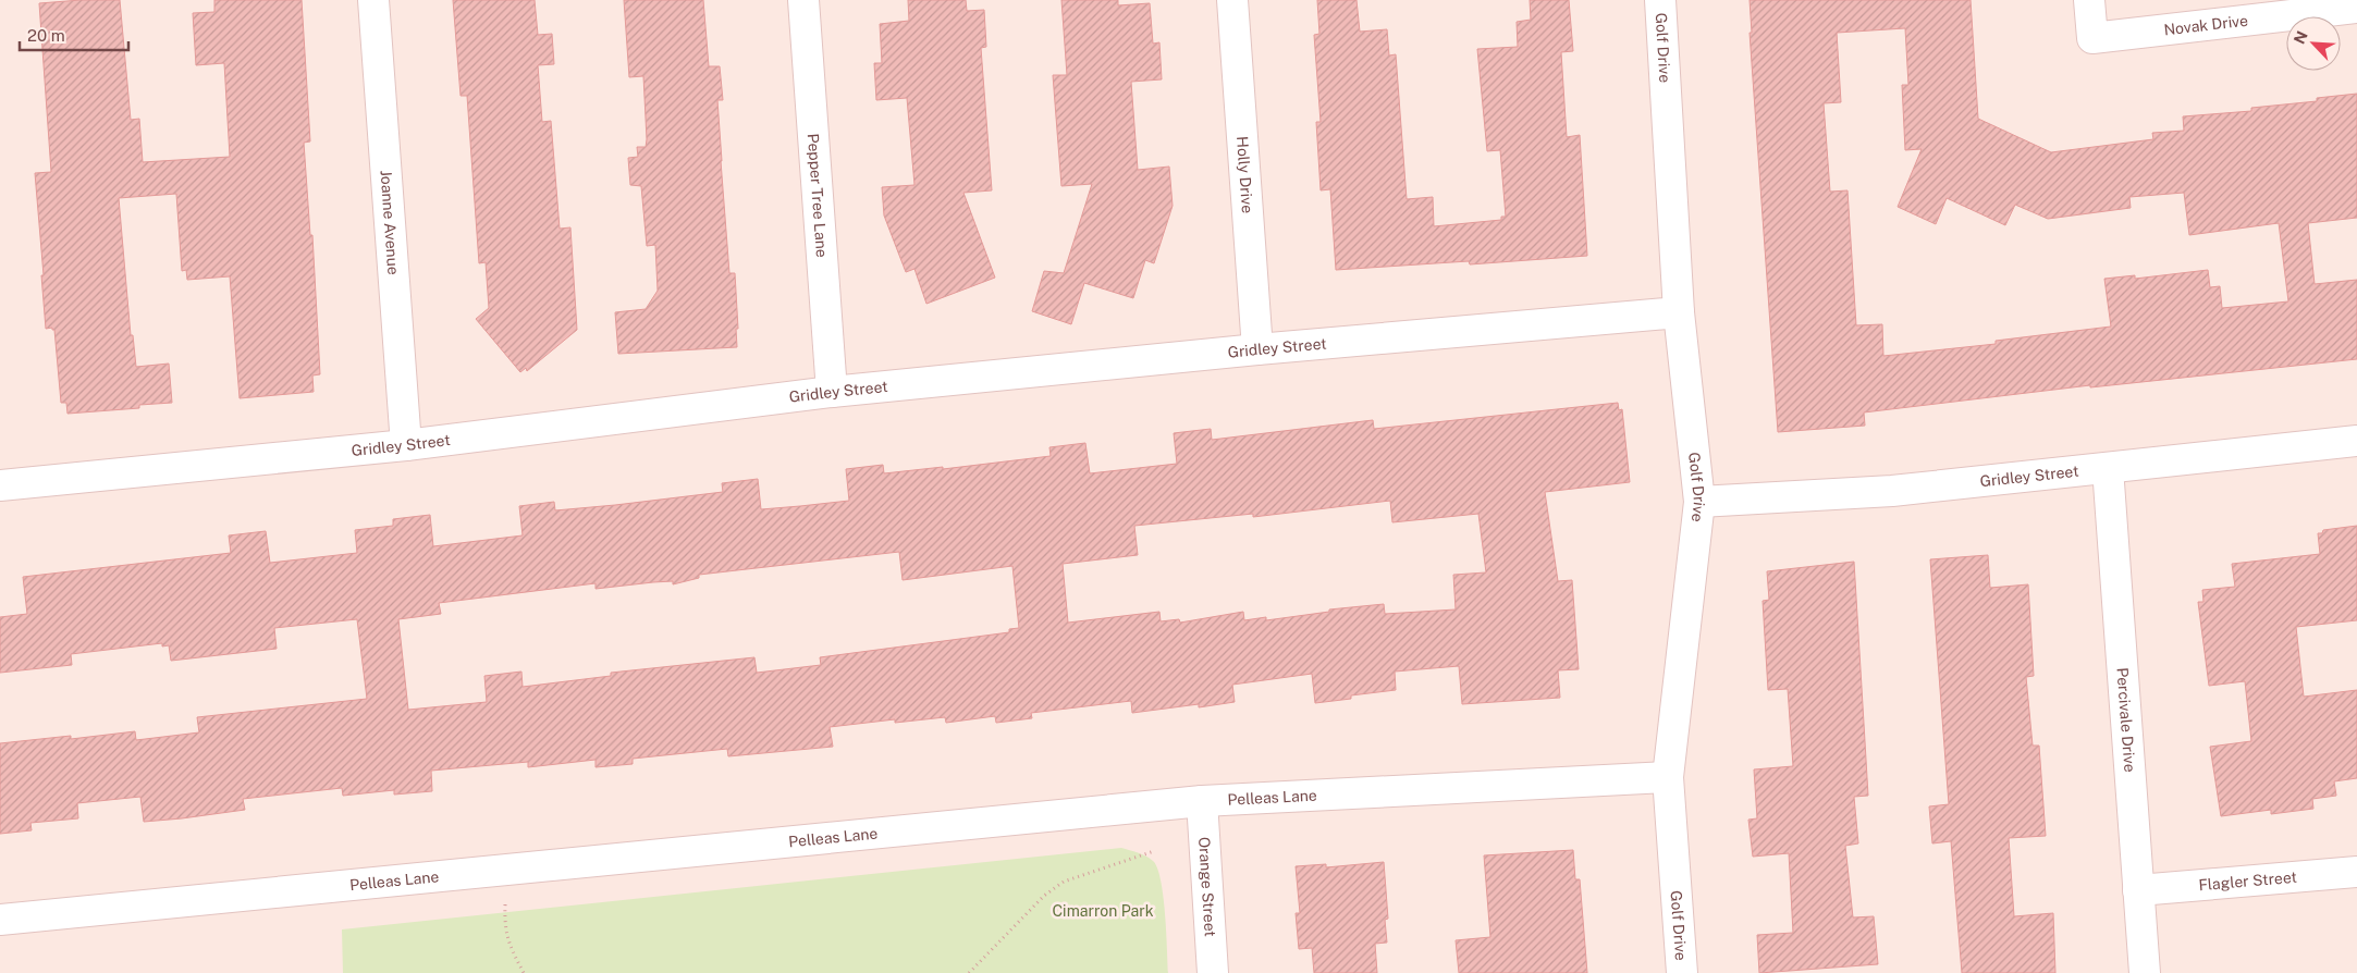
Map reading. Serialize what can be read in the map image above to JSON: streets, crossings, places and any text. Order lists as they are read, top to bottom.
{
  "streets": {
    "street": [
      "Novak Drive",
      "Golf Drive",
      "Holly Drive",
      "Pepper Tree Lane",
      "Joanne Avenue",
      "Gridley Street",
      "Percivale Drive",
      "Pelleas Lane",
      "Flagler Street",
      "Orange Street"
    ]
  },
  "crossings": [
    ["Golf Drive", "Gridley Street"],
    ["Golf Drive", "Pelleas Lane"],
    ["Holly Drive", "Gridley Street"],
    ["Pepper Tree Lane", "Gridley Street"],
    ["Joanne Avenue", "Gridley Street"],
    ["Gridley Street", "Percivale Drive"],
    ["Percivale Drive", "Flagler Street"],
    ["Pelleas Lane", "Orange Street"]
  ],
  "parks": ["Cimarron Park"],
  "scale_bar": "20 m",
  "north": "top left"
}
